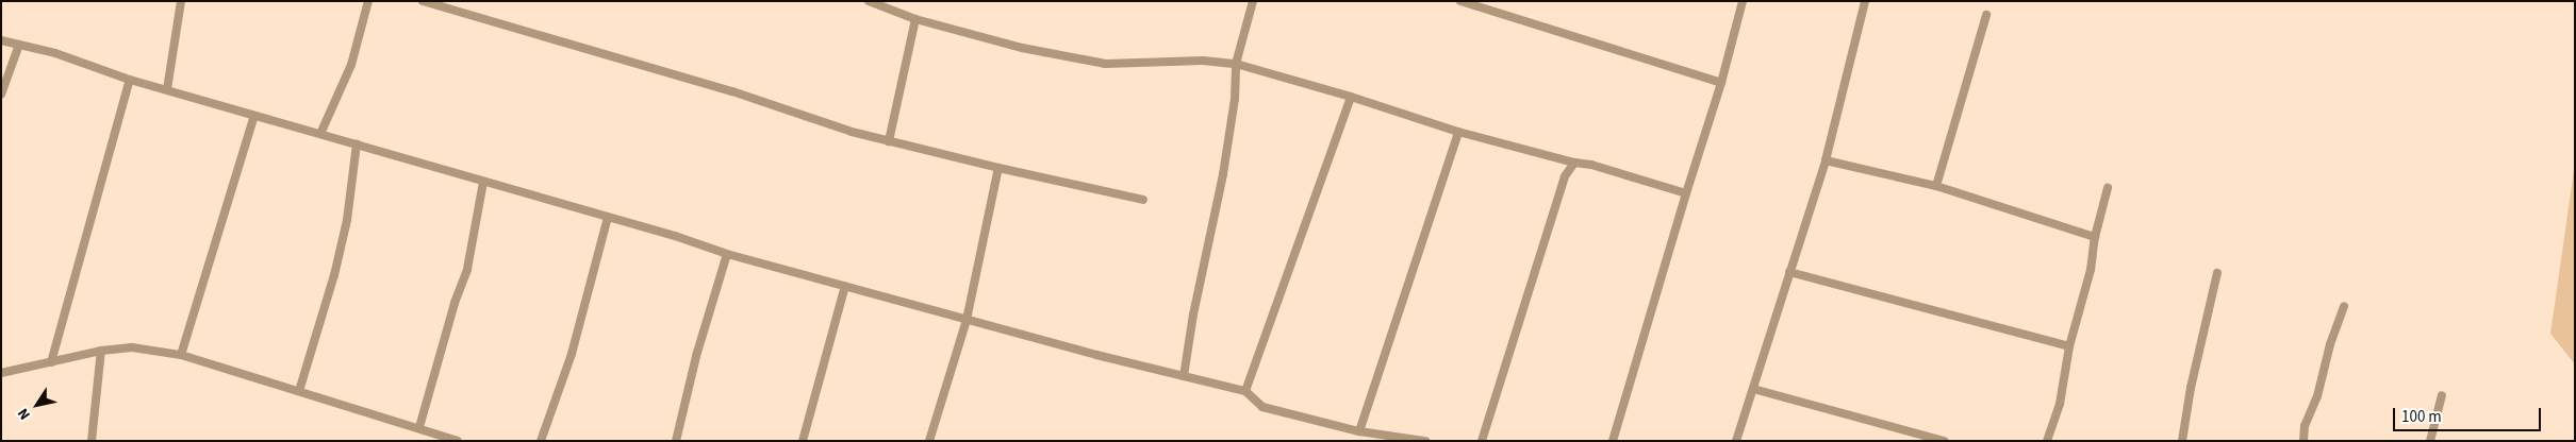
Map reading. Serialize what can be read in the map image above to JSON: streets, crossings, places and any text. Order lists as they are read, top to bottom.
{
  "scale_bar": "100 m",
  "north": "bottom left"
}
